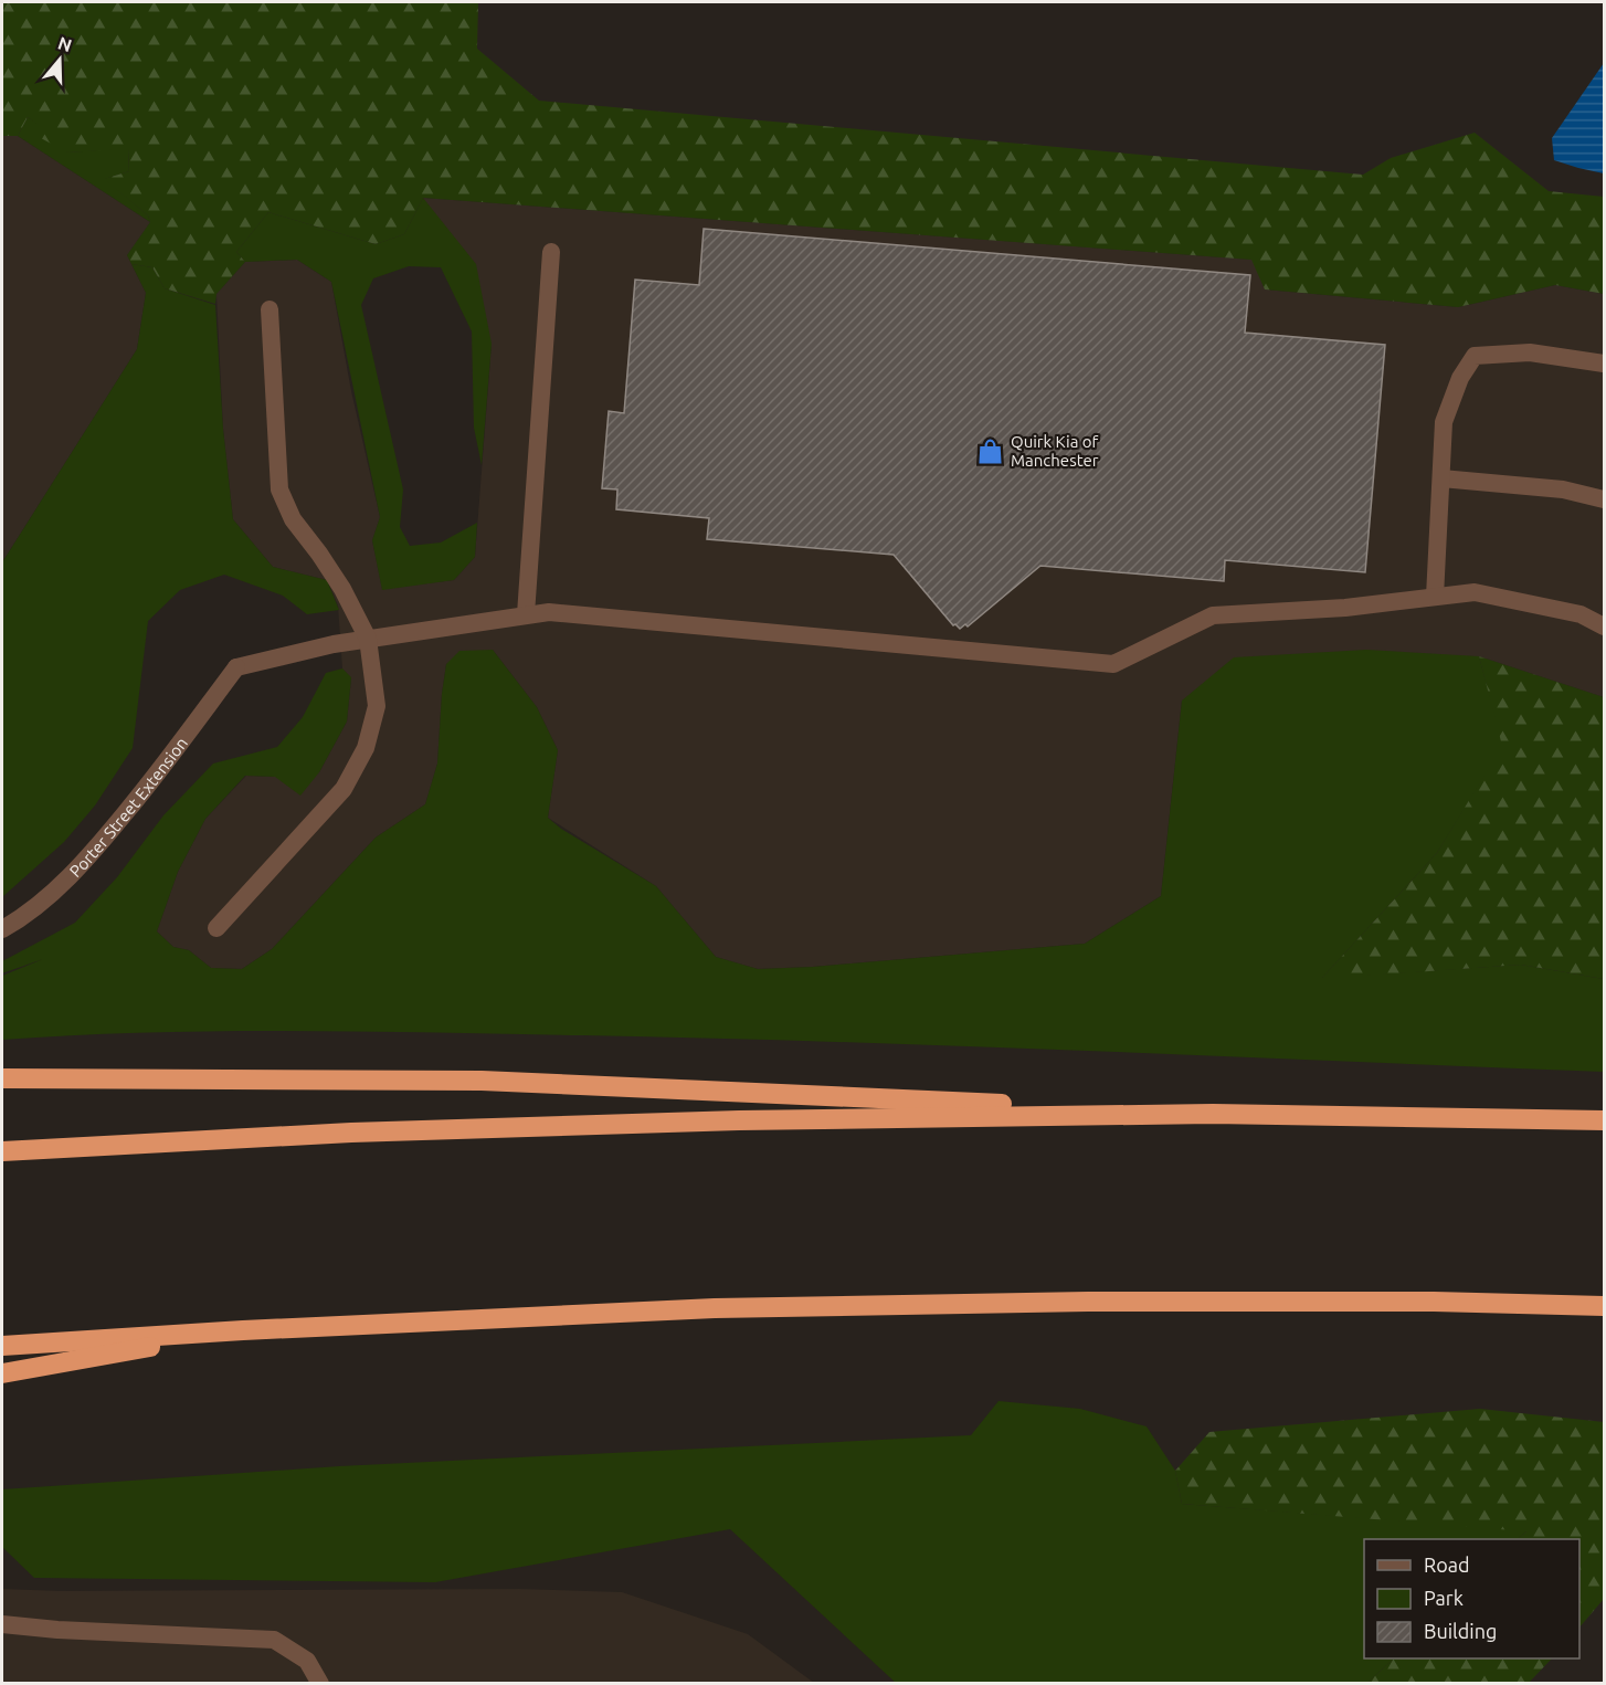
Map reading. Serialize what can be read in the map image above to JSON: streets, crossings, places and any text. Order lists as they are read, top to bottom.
{
  "streets": {
    "street": ["Porter Street Extension"]
  },
  "places": {
    "shop": ["Quirk Kia of Manchester"]
  },
  "legend": ["Road", "Park", "Building"],
  "north": "top"
}
